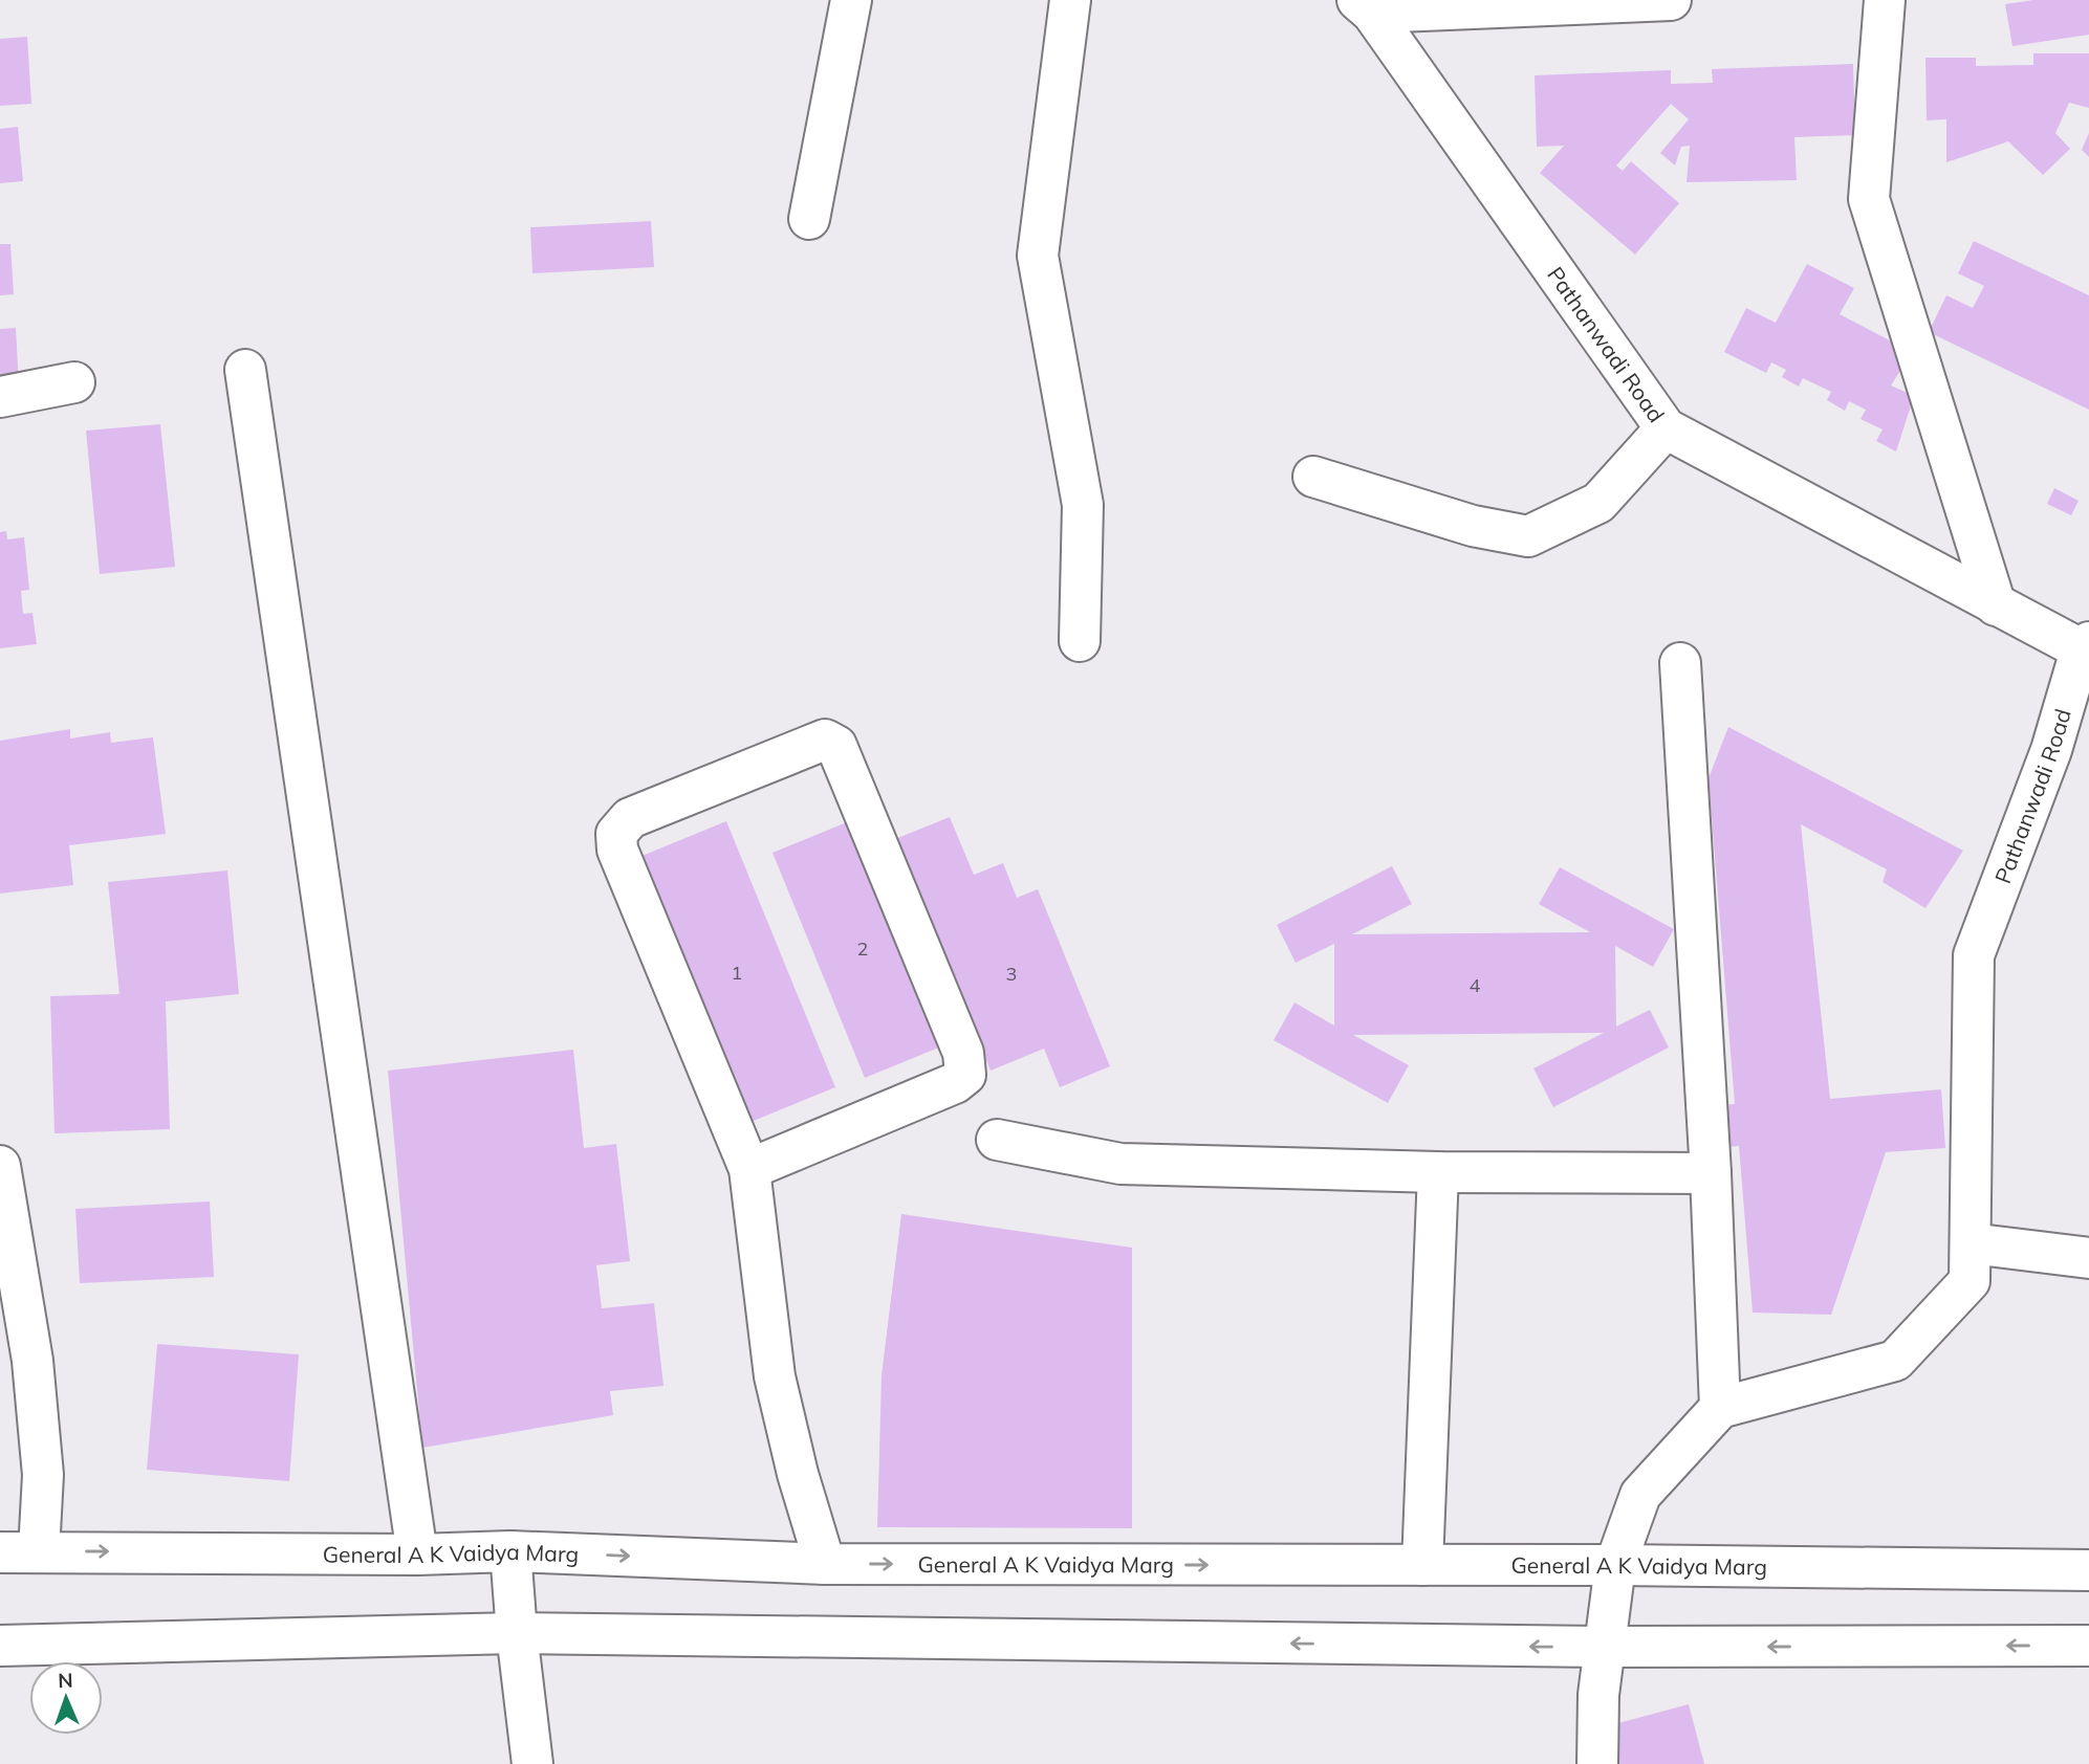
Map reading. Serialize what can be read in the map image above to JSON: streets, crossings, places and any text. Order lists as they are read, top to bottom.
{
  "streets": {
    "street": ["Pathanwadi Road", "General A K Vaidya Marg"]
  },
  "house_numbers": [
    "2",
    "1",
    "3",
    "4"
  ],
  "north": "top"
}
